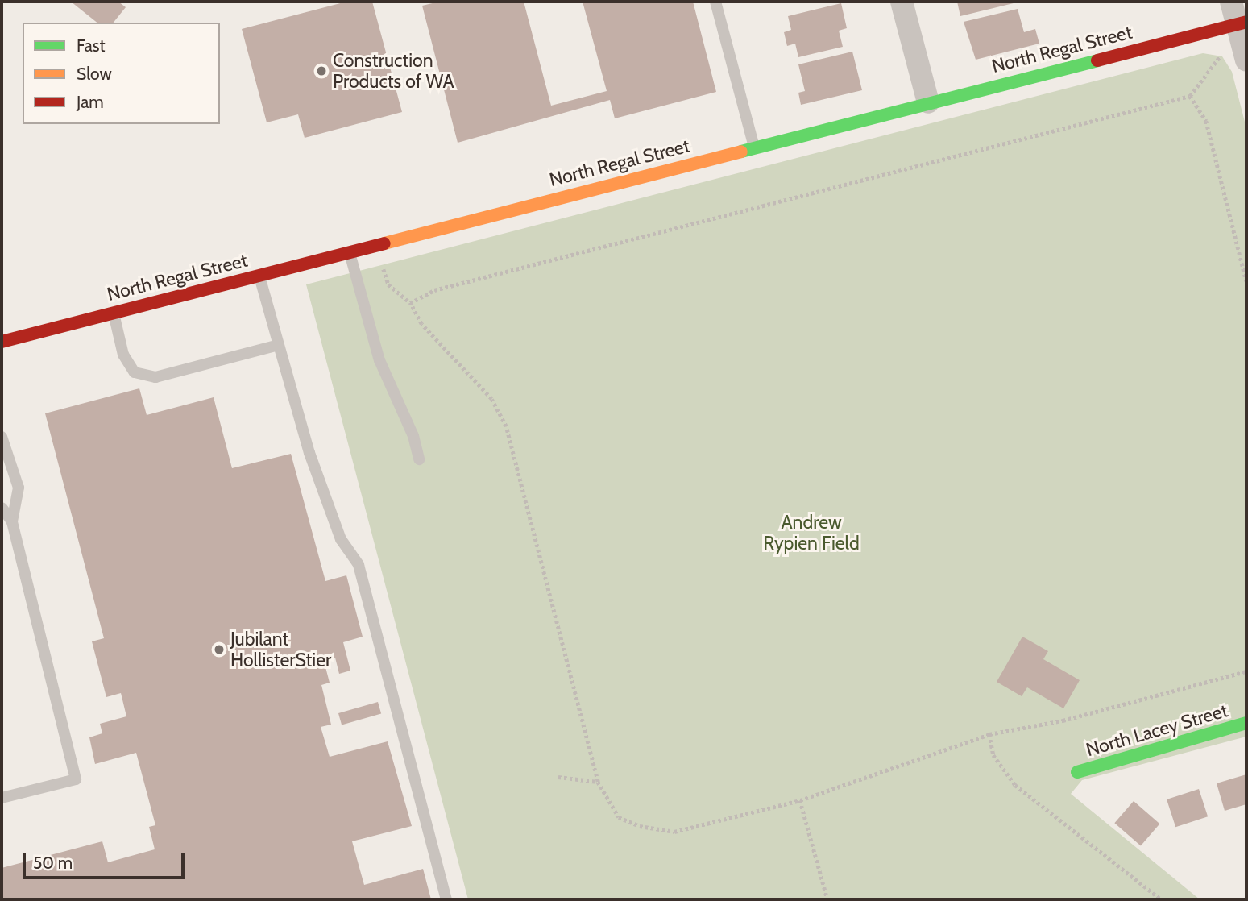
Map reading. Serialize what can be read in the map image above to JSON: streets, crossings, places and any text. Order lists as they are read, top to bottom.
{
  "streets": {
    "street": ["North Regal Street", "North Lacey Street"]
  },
  "parks": ["Andrew Rypien Field"],
  "places": ["Construction Products of WA", "Jubilant HollisterStier"],
  "legend": ["Fast", "Slow", "Jam"],
  "scale_bar": "50 m"
}
